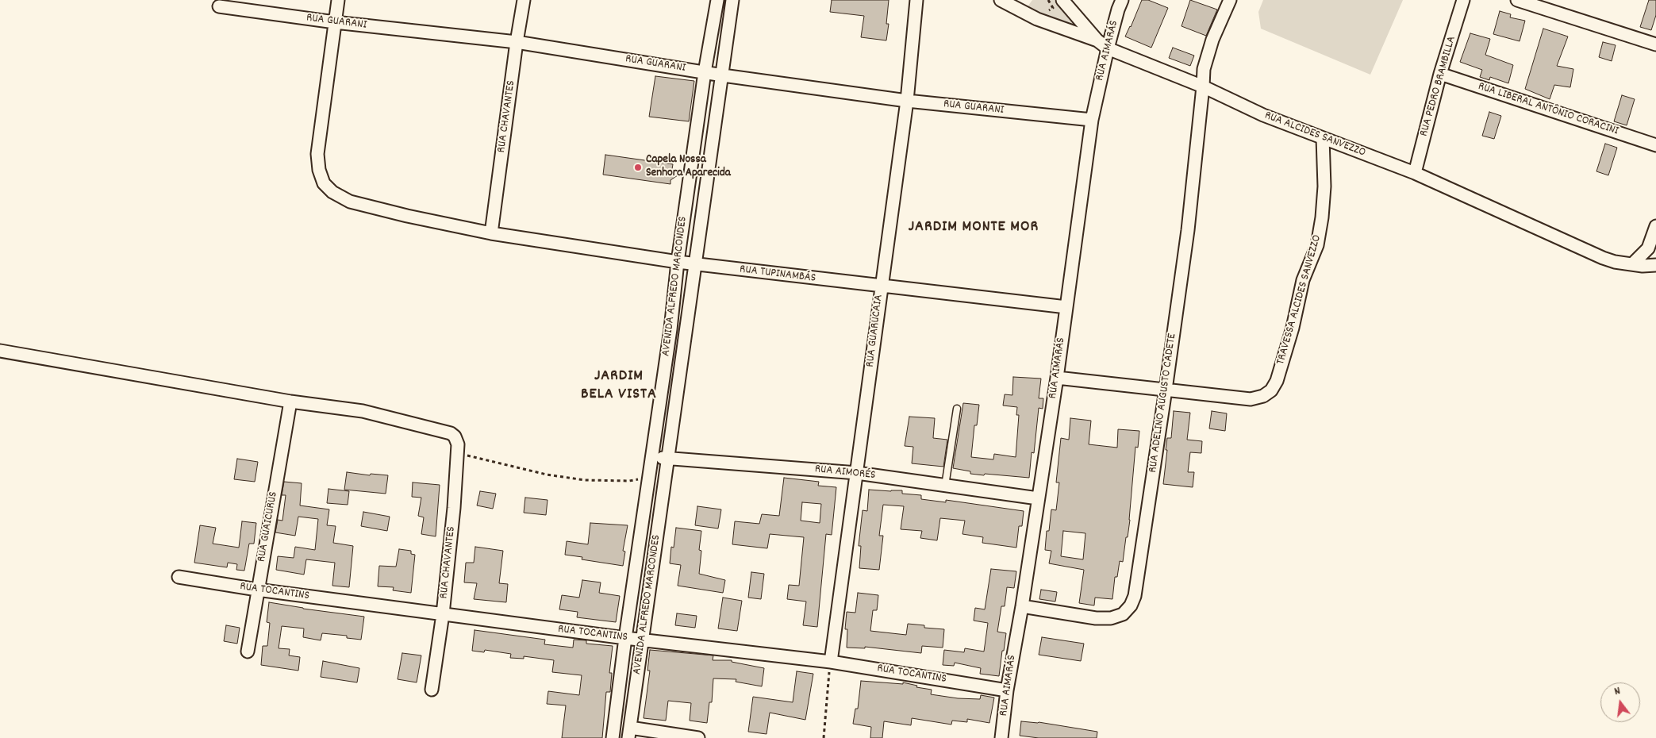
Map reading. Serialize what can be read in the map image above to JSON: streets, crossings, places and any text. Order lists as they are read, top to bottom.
{
  "streets": {
    "street": [
      "RUA GUARANI",
      "RUA AIMARÁS",
      "RUA PEDRO BRAMBILLA",
      "RUA LIBERAL ANTÔNIO CORACINI",
      "RUA CHAVANTES",
      "RUA ALCIDES SANVEZZO",
      "RUA TUPINAMBÁS",
      "AVENIDA ALFREDO MARCONDES",
      "TRAVESSA ALCIDES SANVEZZO",
      "RUA GUARUCAIA",
      "RUA ADELINO AUGUSTO CADETE",
      "RUA AIMORÉS",
      "RUA GUAICURUS",
      "RUA TOCANTINS"
    ]
  },
  "crossings": [
    ["RUA GUARANI", "RUA AIMARÁS"],
    ["RUA GUARANI", "RUA CHAVANTES"],
    ["RUA GUARANI", "RUA TUPINAMBÁS"],
    ["RUA GUARANI", "AVENIDA ALFREDO MARCONDES"],
    ["RUA GUARANI", "RUA GUARUCAIA"],
    ["RUA AIMARÁS", "RUA ALCIDES SANVEZZO"],
    ["RUA AIMARÁS", "RUA TUPINAMBÁS"],
    ["RUA AIMARÁS", "RUA ADELINO AUGUSTO CADETE"],
    ["RUA AIMARÁS", "RUA AIMORÉS"],
    ["RUA AIMARÁS", "RUA TOCANTINS"],
    ["RUA PEDRO BRAMBILLA", "RUA LIBERAL ANTÔNIO CORACINI"],
    ["RUA PEDRO BRAMBILLA", "RUA ALCIDES SANVEZZO"],
    ["RUA CHAVANTES", "RUA TUPINAMBÁS"],
    ["RUA CHAVANTES", "RUA GUAICURUS"],
    ["RUA CHAVANTES", "RUA TOCANTINS"],
    ["RUA ALCIDES SANVEZZO", "TRAVESSA ALCIDES SANVEZZO"],
    ["RUA ALCIDES SANVEZZO", "RUA ADELINO AUGUSTO CADETE"],
    ["RUA TUPINAMBÁS", "AVENIDA ALFREDO MARCONDES"],
    ["RUA TUPINAMBÁS", "RUA GUARUCAIA"],
    ["AVENIDA ALFREDO MARCONDES", "RUA AIMORÉS"],
    ["AVENIDA ALFREDO MARCONDES", "RUA TOCANTINS"],
    ["TRAVESSA ALCIDES SANVEZZO", "RUA ADELINO AUGUSTO CADETE"],
    ["RUA GUARUCAIA", "RUA AIMORÉS"],
    ["RUA GUARUCAIA", "RUA TOCANTINS"],
    ["RUA GUAICURUS", "RUA TOCANTINS"]
  ],
  "districts": ["JARDIM MONTE MOR", "JARDIM BELA VISTA"],
  "places": ["Capela Nossa Senhora Aparecida"],
  "north": "top"
}
